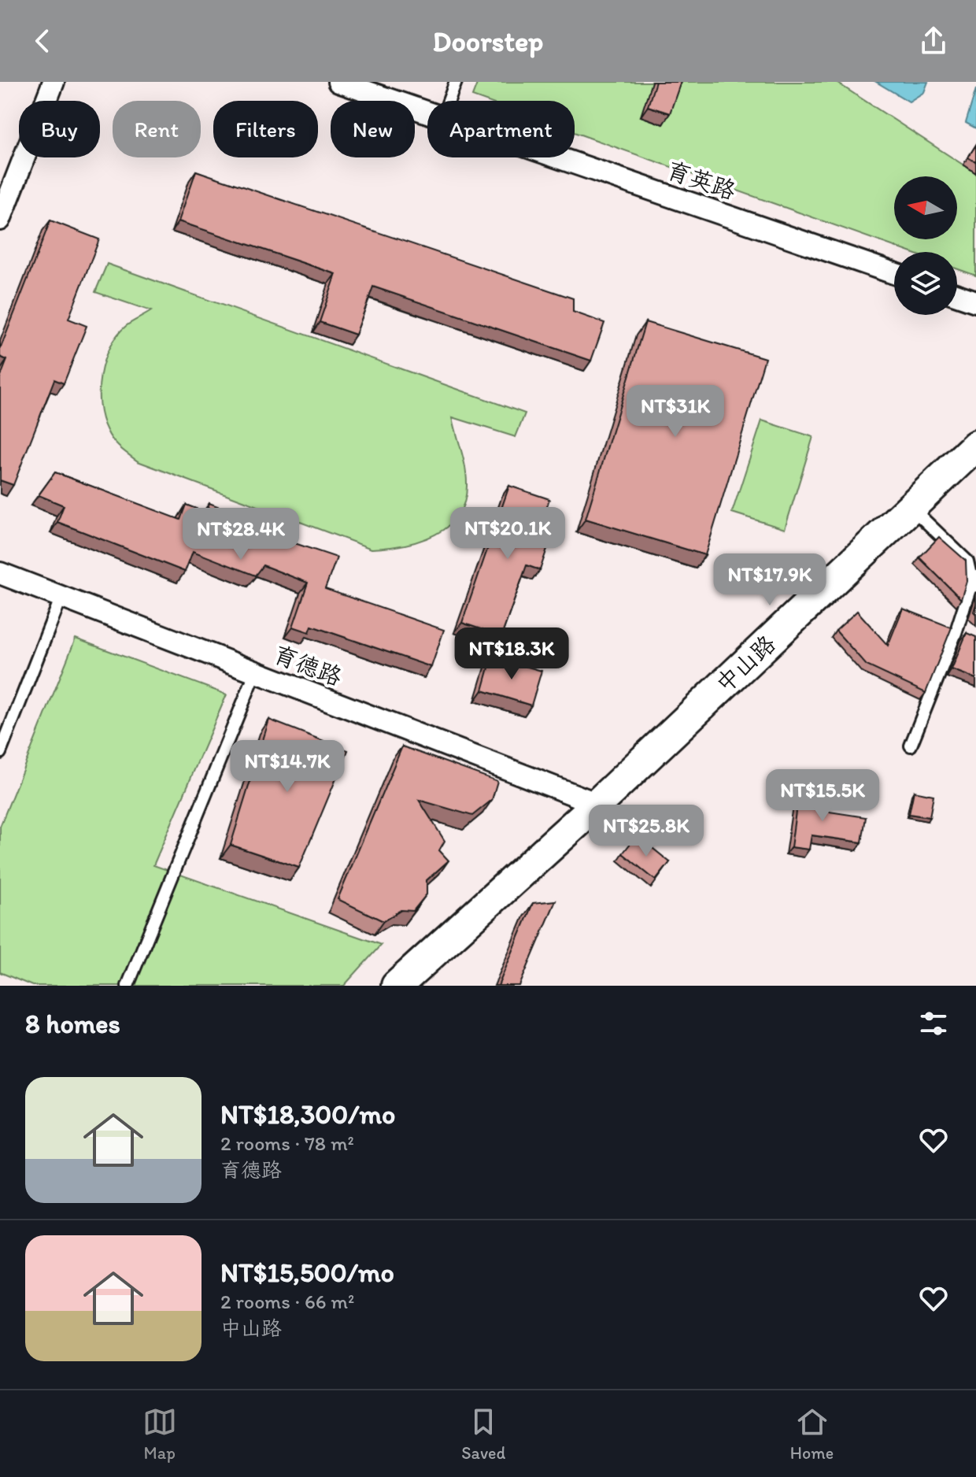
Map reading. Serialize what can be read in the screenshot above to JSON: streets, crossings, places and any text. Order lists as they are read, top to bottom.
{
  "streets": {
    "main road": ["中山路"],
    "street": ["育英路", "育德路"]
  },
  "crossings": [
    ["中山路", "育德路"]
  ],
  "north": "left",
  "page": {
    "header": "Doorstep",
    "chip": [
      "Buy",
      "Rent",
      "Filters",
      "New",
      "Apartment"
    ],
    "price": [
      "NT$31K",
      "NT$20.1K",
      "NT$28.4K",
      "NT$17.9K",
      "NT$18.3K",
      "NT$14.7K",
      "NT$15.5K",
      "NT$25.8K"
    ],
    "heading": "8 homes",
    "list": [
      {
        "name": "NT$18,300/mo",
        "note": "2 rooms · 78 m² · 育德路"
      },
      {
        "name": "NT$15,500/mo",
        "note": "2 rooms · 66 m² · 中山路"
      }
    ],
    "tabs": ["Map", "Saved", "Home"]
  }
}
